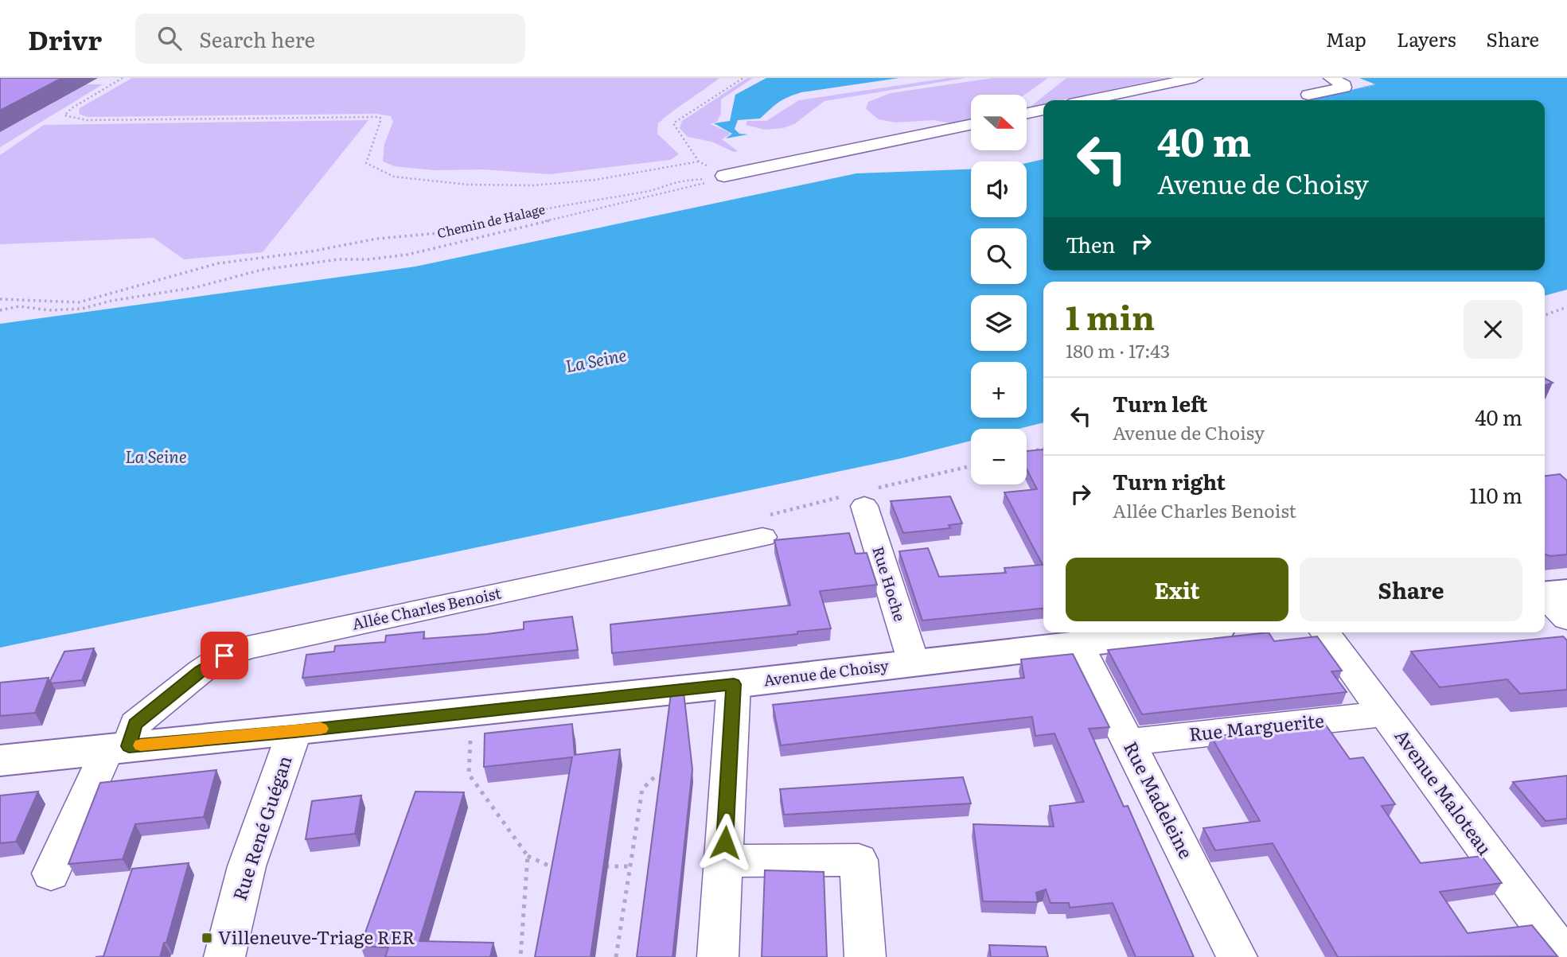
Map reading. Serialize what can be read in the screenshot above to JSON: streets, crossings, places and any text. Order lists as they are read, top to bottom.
{
  "streets": {
    "main road": ["Avenue de Choisy"],
    "street": [
      "Rue Hoche",
      "Allée Charles Benoist",
      "Rue Marguerite",
      "Avenue Maloteau",
      "Rue Madeleine",
      "Rue René Guégan"
    ],
    "path": ["Chemin de Halage"]
  },
  "crossings": [
    ["Rue Hoche", "Avenue de Choisy"],
    ["Allée Charles Benoist", "Avenue de Choisy"],
    ["Avenue de Choisy", "Rue Madeleine"],
    ["Avenue de Choisy", "Rue René Guégan"],
    ["Rue Marguerite", "Avenue Maloteau"],
    ["Rue Marguerite", "Rue Madeleine"]
  ],
  "water": ["La Seine"],
  "places": {
    "transit": ["Villeneuve-Triage RER"]
  },
  "north": "right",
  "page": {
    "header": "Drivr",
    "search": "Search here",
    "nav": ["Map", "Layers", "Share"],
    "map_buttons": ["+", "−"],
    "turn": ["40 m", "Avenue de Choisy"],
    "then": "Then",
    "heading": ["1 min", "180 m · 17:43"],
    "list": [
      {
        "name": "Turn left",
        "note": "Avenue de Choisy",
        "value": "40 m"
      },
      {
        "name": "Turn right",
        "note": "Allée Charles Benoist",
        "value": "110 m"
      }
    ],
    "buttons": ["Exit", "Share"]
  }
}
